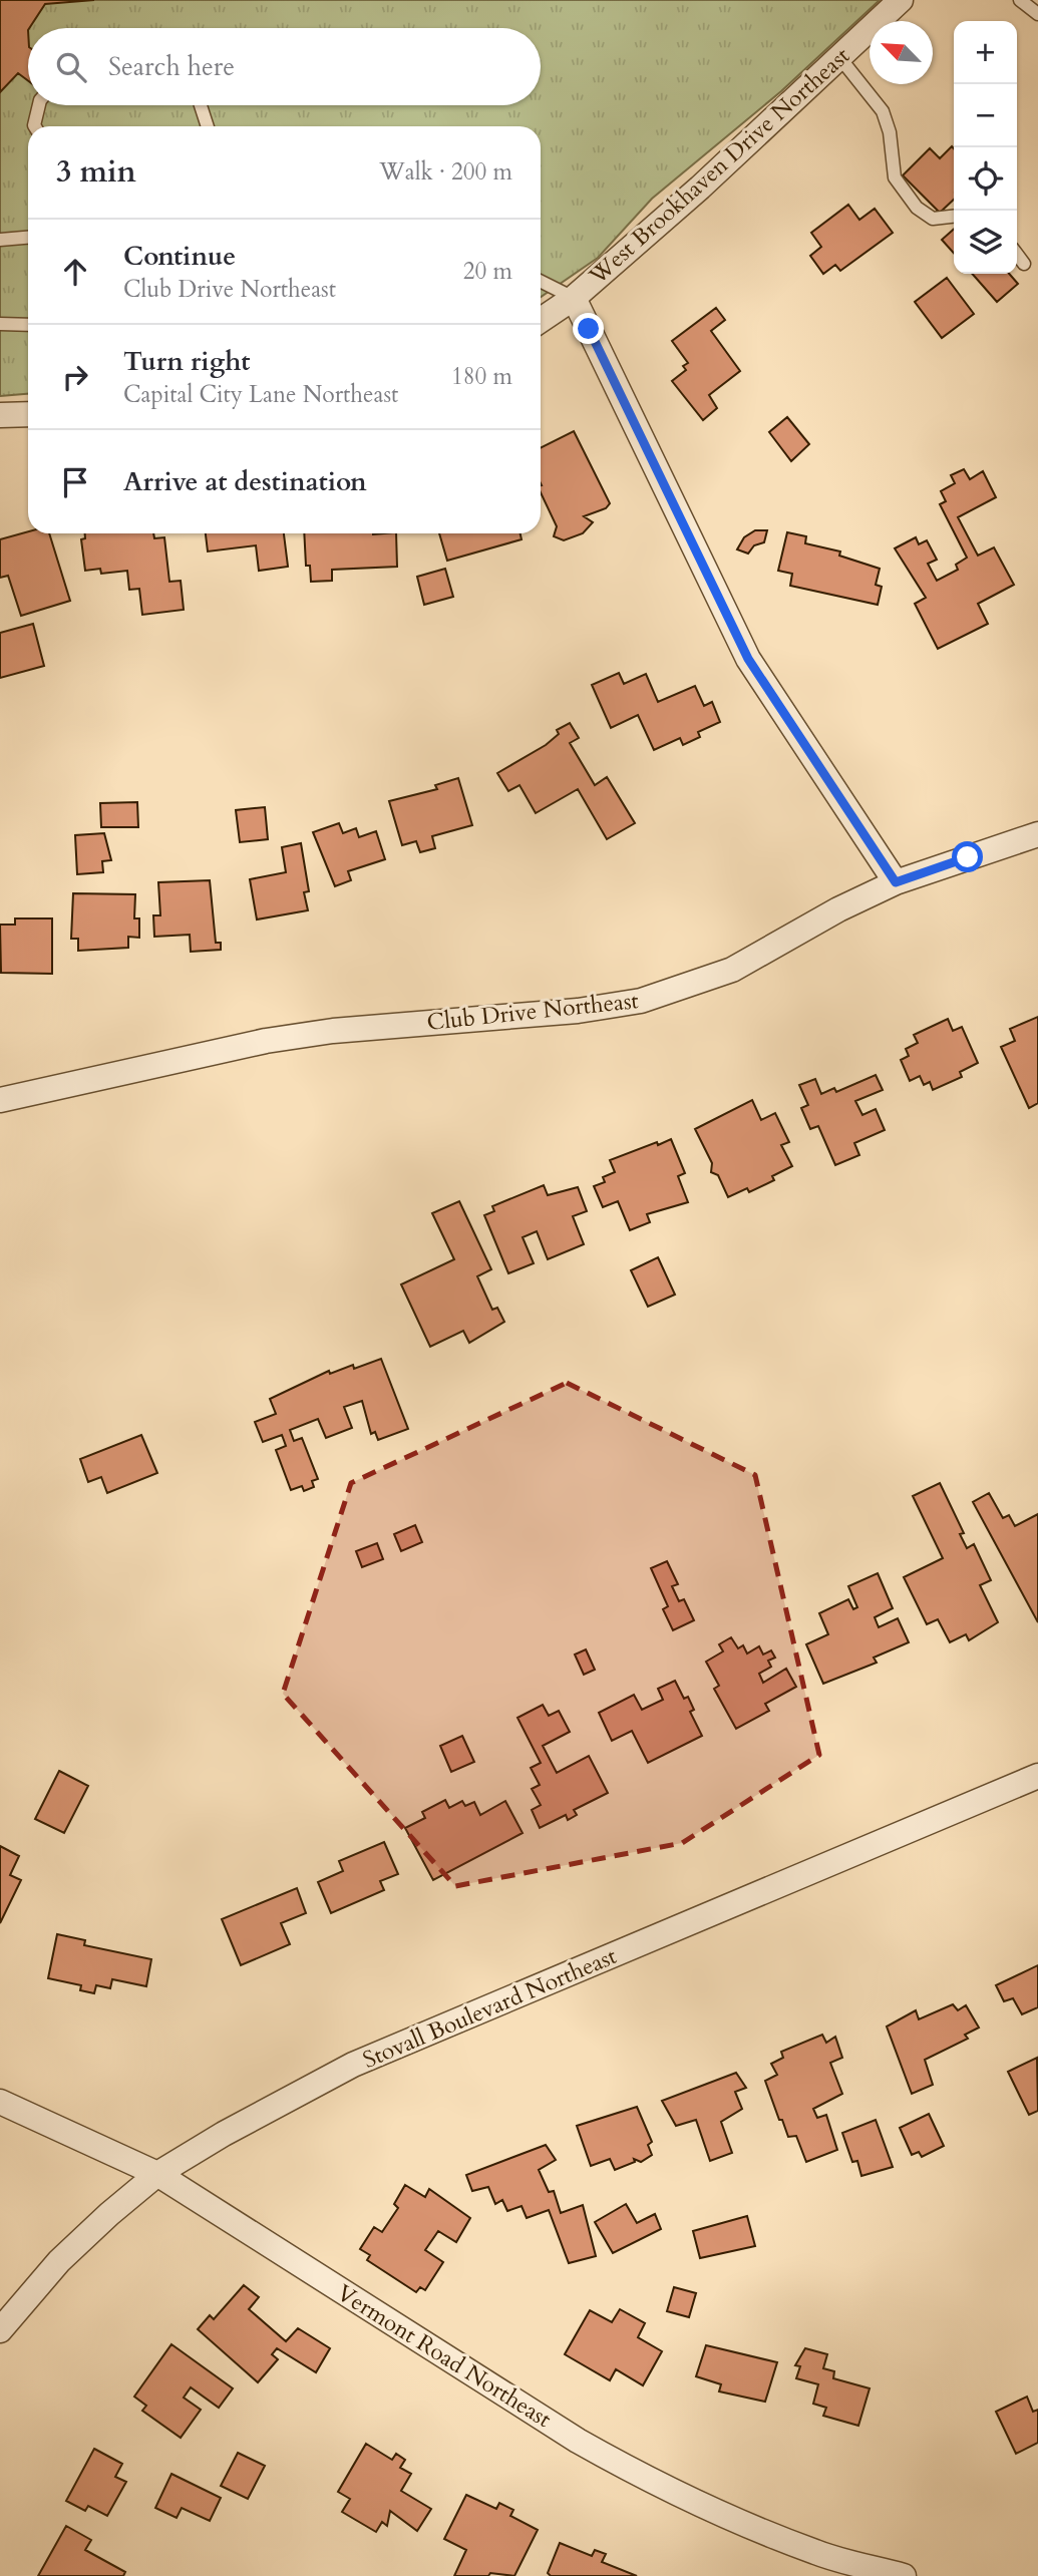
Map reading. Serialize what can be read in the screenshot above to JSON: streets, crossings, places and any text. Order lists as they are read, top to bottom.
{
  "streets": {
    "street": [
      "West Brookhaven Drive Northeast",
      "Club Drive Northeast",
      "Stovall Boulevard Northeast",
      "Vermont Road Northeast"
    ]
  },
  "crossings": [
    ["Stovall Boulevard Northeast", "Vermont Road Northeast"]
  ],
  "north": "top left",
  "page": {
    "map_buttons": ["+", "−"],
    "search": "Search here",
    "heading": ["3 min", "Walk · 200 m"],
    "list": [
      ["Continue", "Club Drive Northeast", "20 m"],
      ["Turn right", "Capital City Lane Northeast", "180 m"],
      "Arrive at destination"
    ]
  }
}
